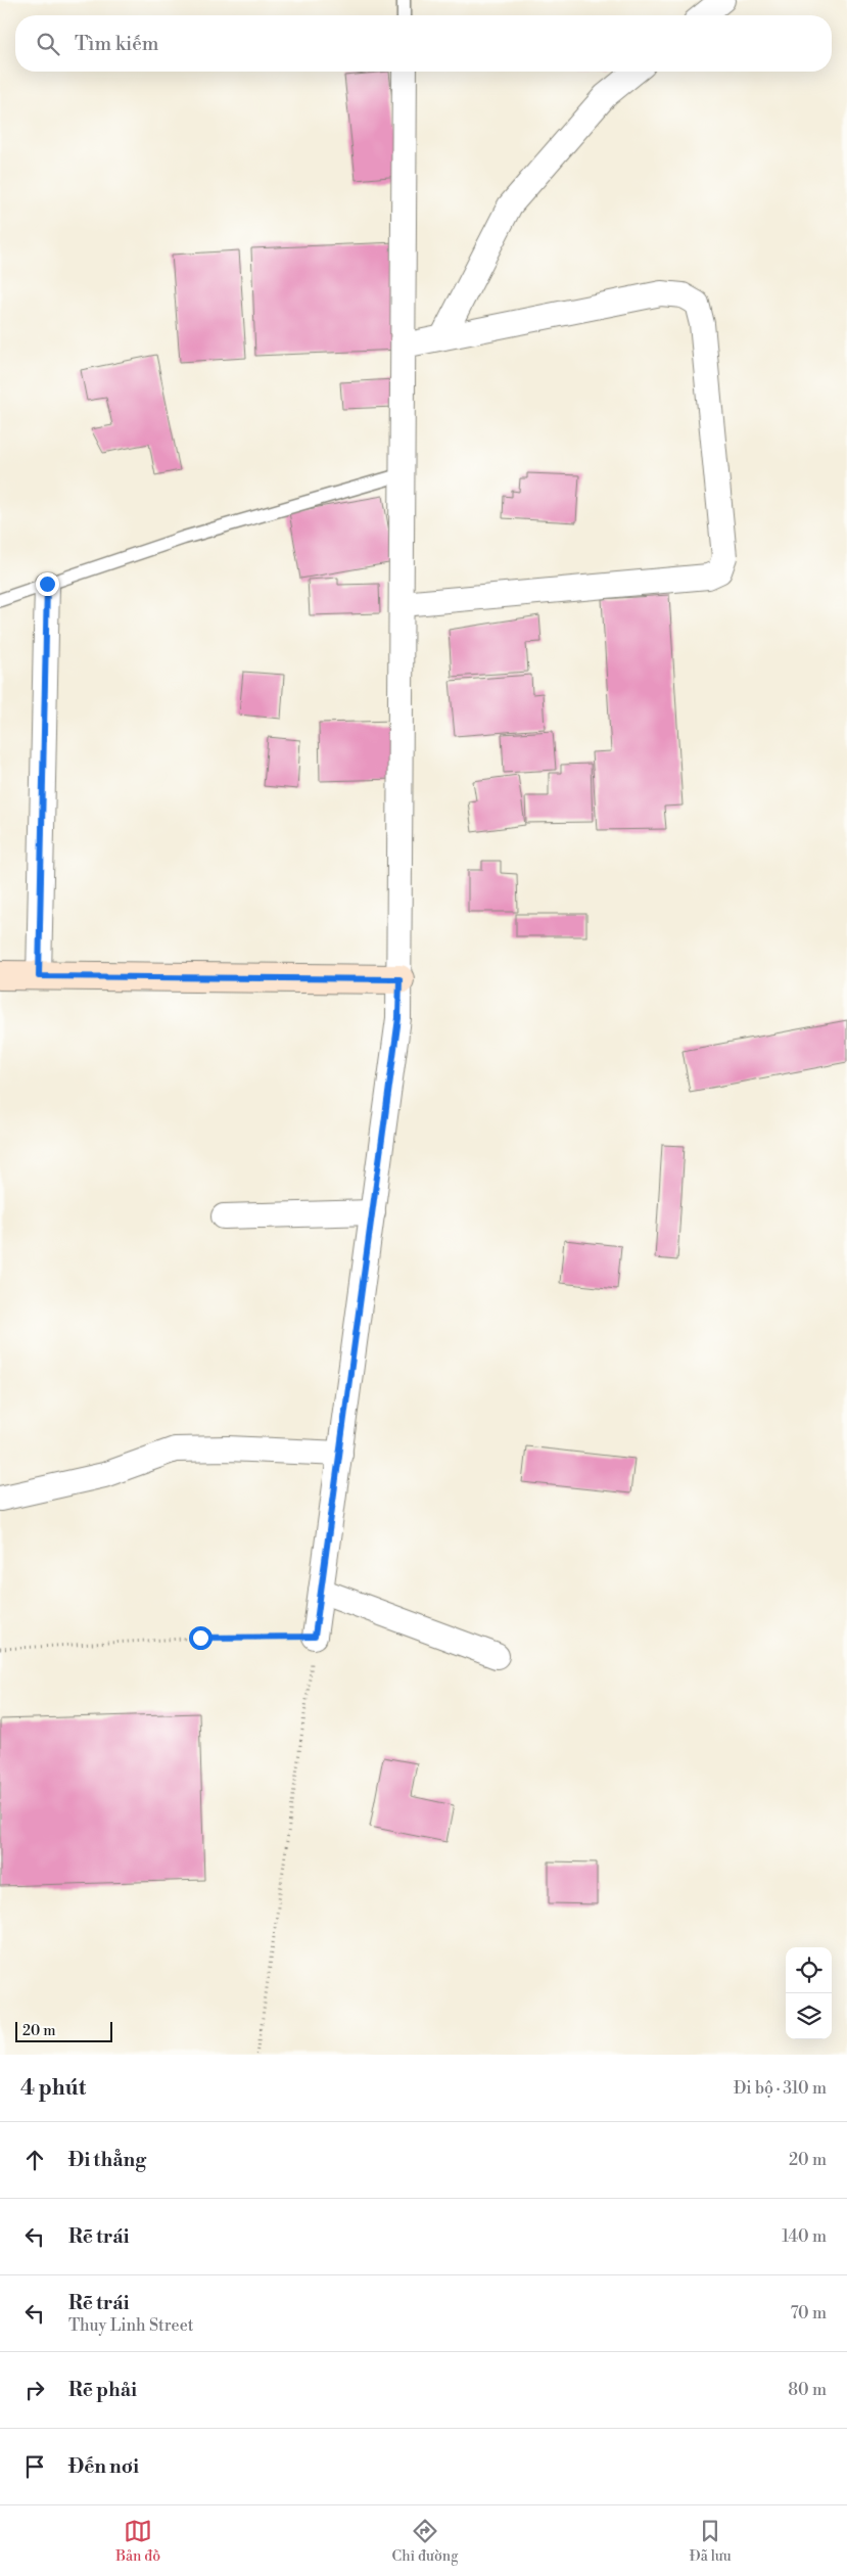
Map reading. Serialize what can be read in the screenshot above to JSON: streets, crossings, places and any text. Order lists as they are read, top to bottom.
{
  "scale_bar": "20 m",
  "page": {
    "search": "Tìm kiếm",
    "scale": "20 m",
    "heading": ["4 phút", "Đi bộ · 310 m"],
    "list": [
      ["Đi thẳng", "20 m"],
      ["Rẽ trái", "140 m"],
      ["Rẽ trái", "Thuy Linh Street", "70 m"],
      ["Rẽ phải", "80 m"],
      "Đến nơi"
    ],
    "nav": ["Bản đồ", "Chỉ đường", "Đã lưu"]
  }
}
